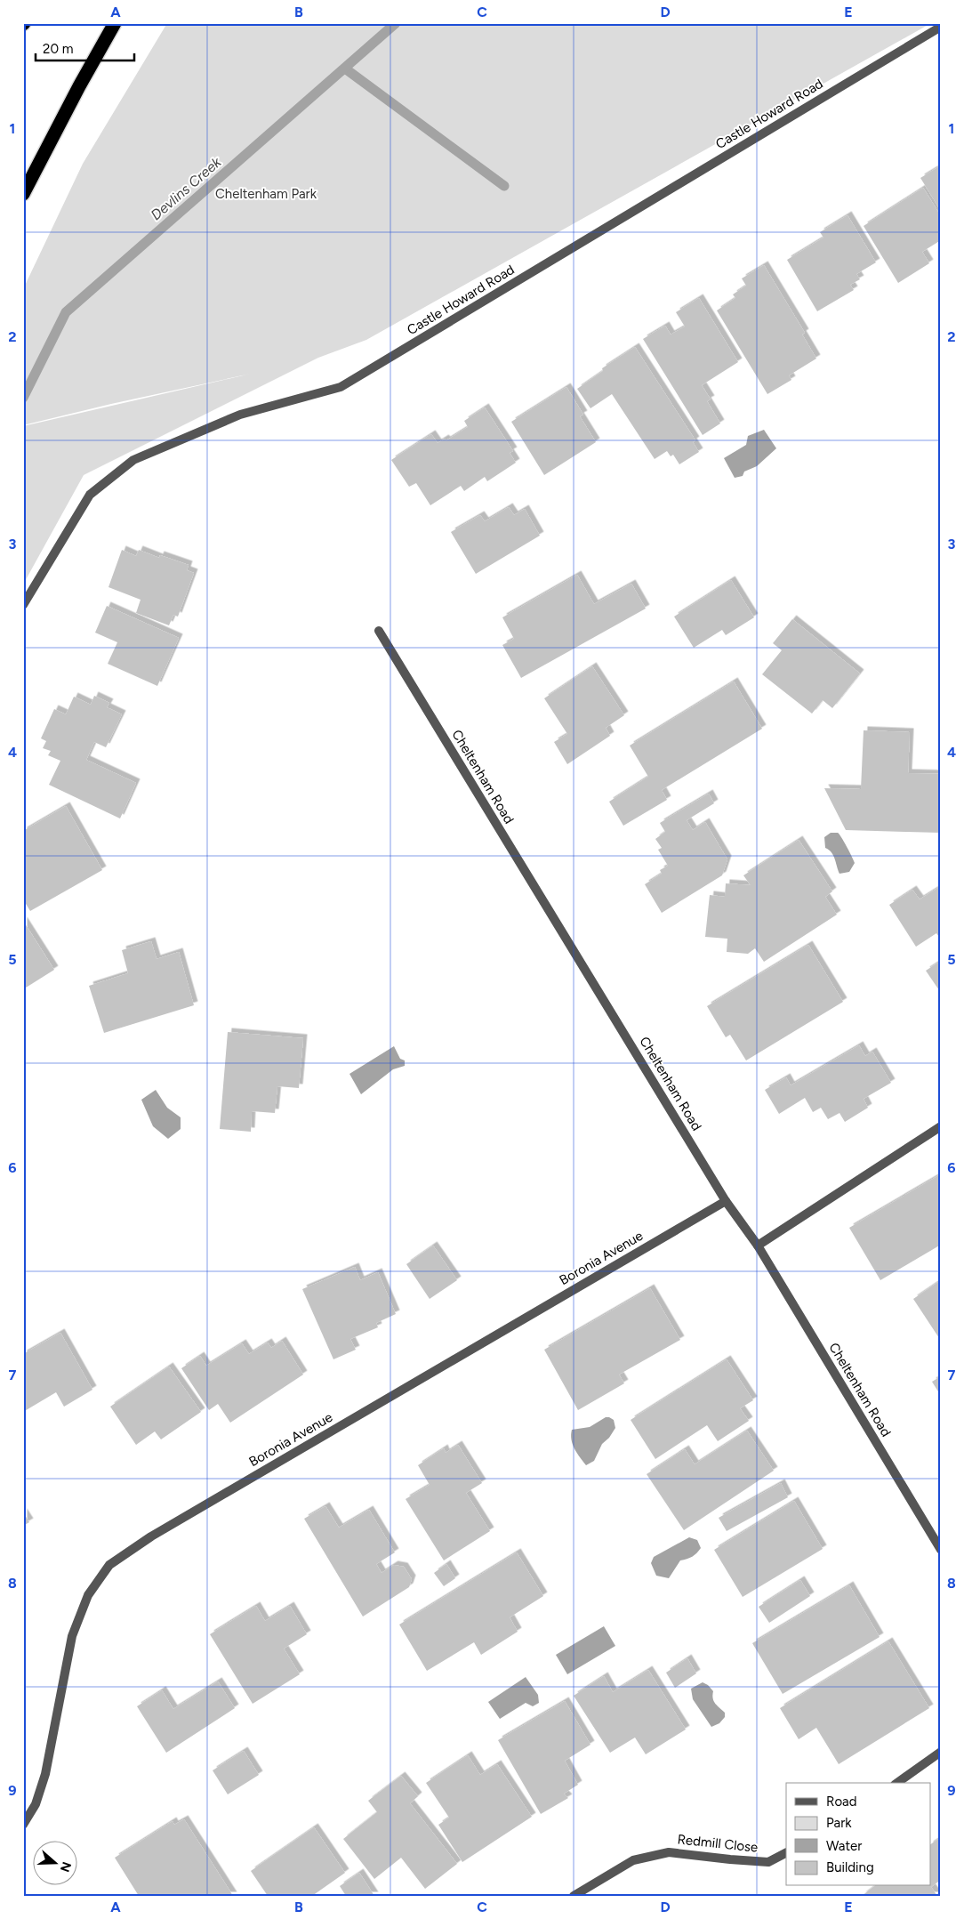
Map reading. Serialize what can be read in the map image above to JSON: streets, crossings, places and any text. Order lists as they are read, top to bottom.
{
  "streets": {
    "street": [
      "Castle Howard Road",
      "Cheltenham Road",
      "Boronia Avenue",
      "Redmill Close"
    ]
  },
  "crossings": [
    ["Cheltenham Road", "Boronia Avenue"]
  ],
  "water": ["Devlins Creek"],
  "parks": ["Cheltenham Park"],
  "legend": [
    "Road",
    "Park",
    "Water",
    "Building"
  ],
  "scale_bar": "20 m",
  "north": "right",
  "grid": {
    "columns": [
      "A",
      "B",
      "C",
      "D",
      "E"
    ],
    "rows": [
      "1",
      "2",
      "3",
      "4",
      "5",
      "6",
      "7",
      "8",
      "9"
    ]
  }
}
